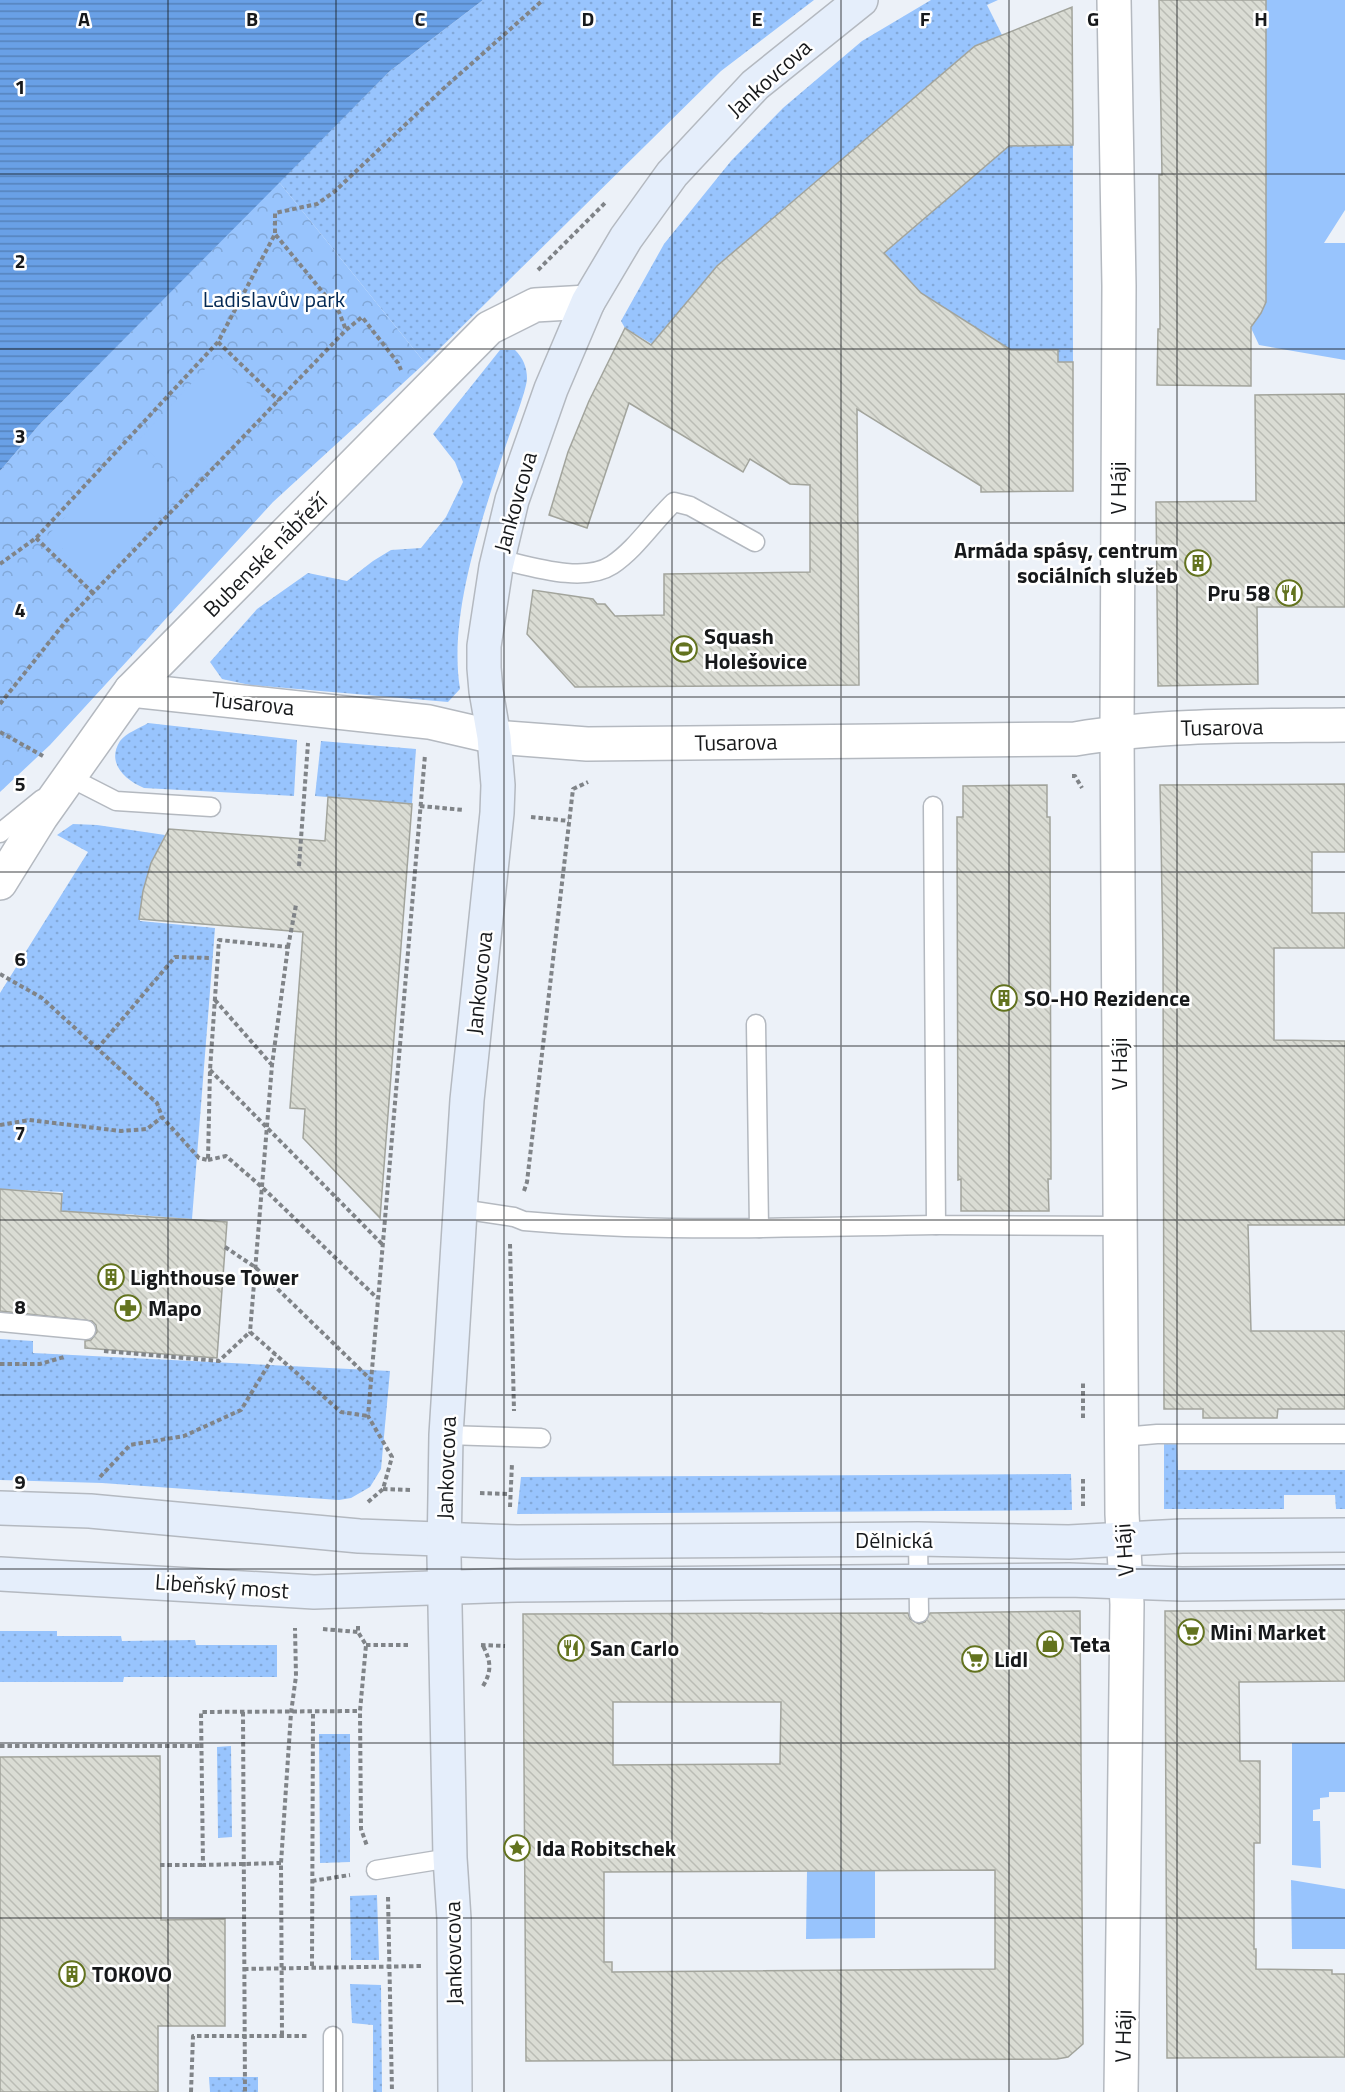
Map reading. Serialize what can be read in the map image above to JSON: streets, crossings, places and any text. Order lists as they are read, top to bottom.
{
  "streets": {
    "street": [
      "Jankovcova",
      "V Háji",
      "Bubenské nábřeží",
      "Tusarova",
      "Dělnická",
      "Libeňský most"
    ]
  },
  "crossings": [
    ["Jankovcova", "Bubenské nábřeží"],
    ["Jankovcova", "Tusarova"],
    ["Jankovcova", "Dělnická"],
    ["Jankovcova", "Libeňský most"],
    ["V Háji", "Tusarova"],
    ["V Háji", "Dělnická"],
    ["Bubenské nábřeží", "Tusarova"],
    ["Dělnická", "Libeňský most"]
  ],
  "parks": ["Ladislavův park"],
  "places": {
    "building": [
      "Armáda spásy, centrum sociálních služeb",
      "SO-HO Rezidence",
      "Lighthouse Tower",
      "TOKOVO"
    ],
    "restaurant": ["Pru 58", "San Carlo"],
    "sports": ["Squash Holešovice"],
    "pharmacy": ["Mapo"],
    "supermarket": ["Mini Market", "Lidl"],
    "shop": ["Teta"],
    "place": ["Ida Robitschek"]
  },
  "grid": {
    "columns": [
      "A",
      "B",
      "C",
      "D",
      "E",
      "F",
      "G",
      "H"
    ],
    "rows": [
      "1",
      "2",
      "3",
      "4",
      "5",
      "6",
      "7",
      "8",
      "9"
    ]
  }
}
